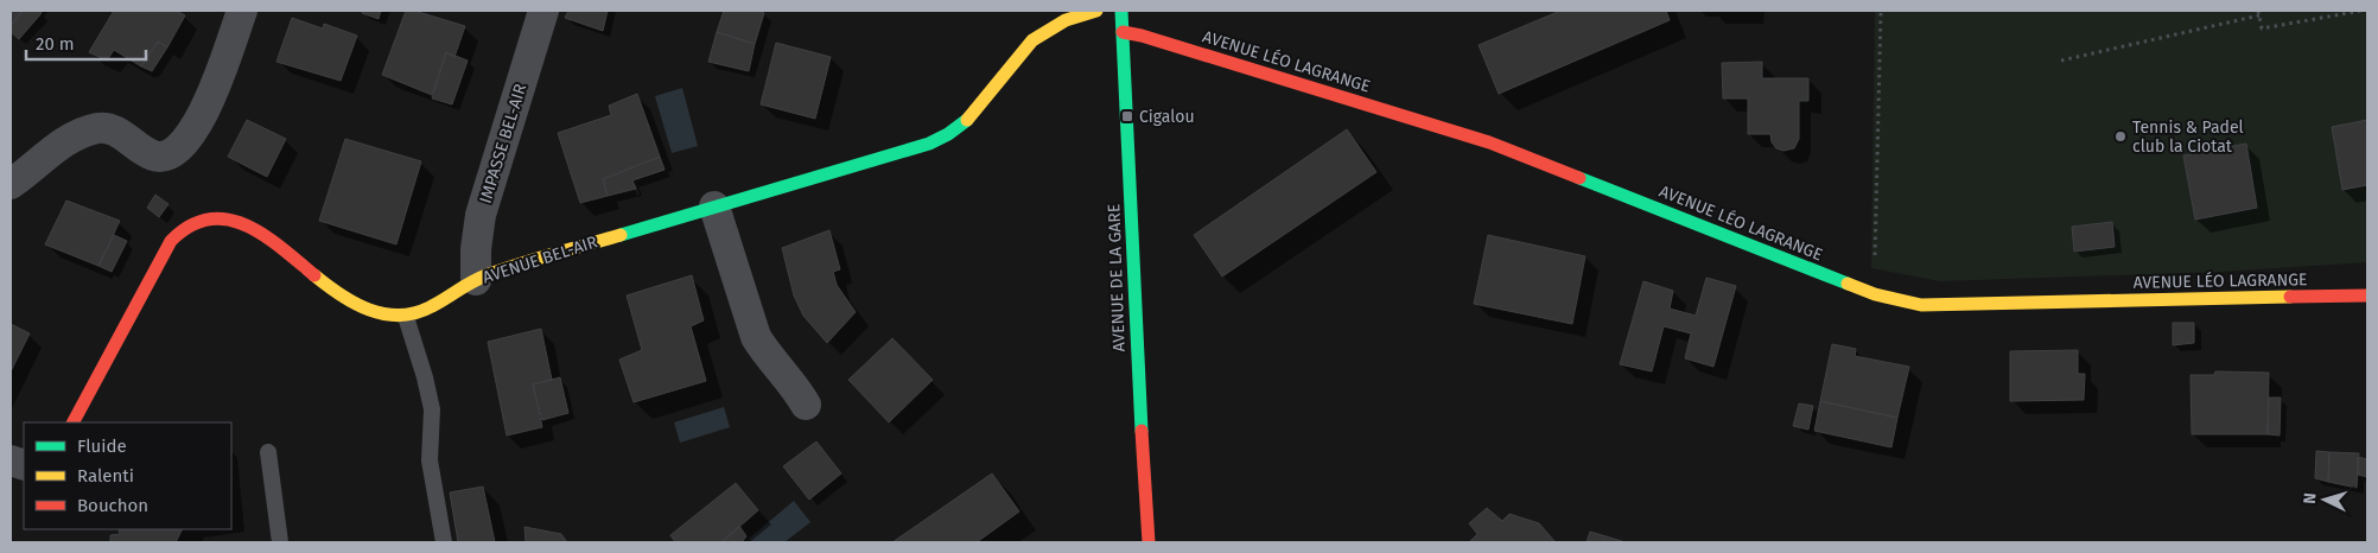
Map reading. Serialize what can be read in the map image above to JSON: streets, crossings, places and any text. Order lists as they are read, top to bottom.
{
  "streets": {
    "street": [
      "AVENUE LÉO LAGRANGE",
      "IMPASSE BEL-AIR",
      "AVENUE BEL-AIR",
      "AVENUE DE LA GARE"
    ]
  },
  "crossings": [
    ["AVENUE LÉO LAGRANGE", "AVENUE DE LA GARE"],
    ["IMPASSE BEL-AIR", "AVENUE BEL-AIR"]
  ],
  "places": {
    "transit": ["Cigalou"],
    "other": ["Tennis & Padel club la Ciotat"]
  },
  "legend": ["Fluide", "Ralenti", "Bouchon"],
  "scale_bar": "20 m",
  "north": "left"
}
